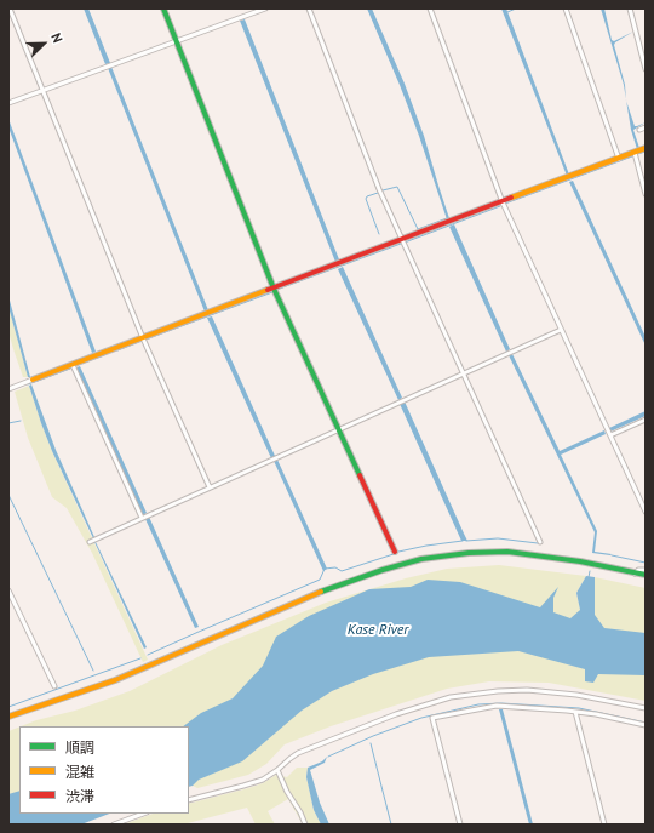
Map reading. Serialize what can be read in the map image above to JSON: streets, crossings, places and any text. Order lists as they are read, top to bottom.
{
  "water": ["Kase River"],
  "legend": ["順調", "混雑", "渋滞"],
  "north": "top right"
}
